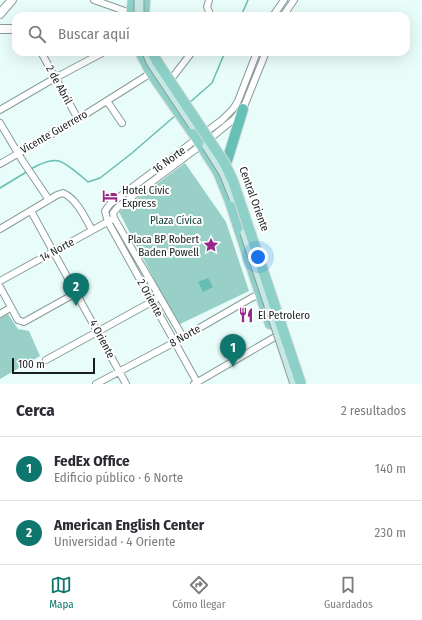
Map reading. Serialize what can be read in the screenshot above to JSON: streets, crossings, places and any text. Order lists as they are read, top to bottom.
{
  "streets": {
    "main road": ["Central Oriente"],
    "street": [
      "2 de Abril",
      "Vicente Guerrero",
      "16 Norte",
      "14 Norte",
      "2 Oriente",
      "8 Norte",
      "4 Oriente"
    ]
  },
  "crossings": [
    ["2 de Abril", "Vicente Guerrero"],
    ["16 Norte", "14 Norte"],
    ["16 Norte", "2 Oriente"],
    ["Central Oriente", "8 Norte"],
    ["14 Norte", "2 Oriente"],
    ["14 Norte", "4 Oriente"],
    ["2 Oriente", "8 Norte"],
    ["8 Norte", "4 Oriente"]
  ],
  "parks": ["Plaza Cívica"],
  "places": {
    "hotel": ["Hotel Civic Express"],
    "place": ["Placa BP Robert Baden Powell"],
    "restaurant": ["El Petrolero"]
  },
  "scale_bar": "100 m",
  "page": {
    "search": "Buscar aquí",
    "pins": ["2", "1"],
    "scale": "100 m",
    "heading": ["Cerca", "2 resultados"],
    "list": [
      {
        "mark": "1",
        "name": "FedEx Office",
        "note": "Edificio público · 6 Norte",
        "value": "140 m"
      },
      {
        "mark": "2",
        "name": "American English Center",
        "note": "Universidad · 4 Oriente",
        "value": "230 m"
      }
    ],
    "nav": ["Mapa", "Cómo llegar", "Guardados"]
  }
}
